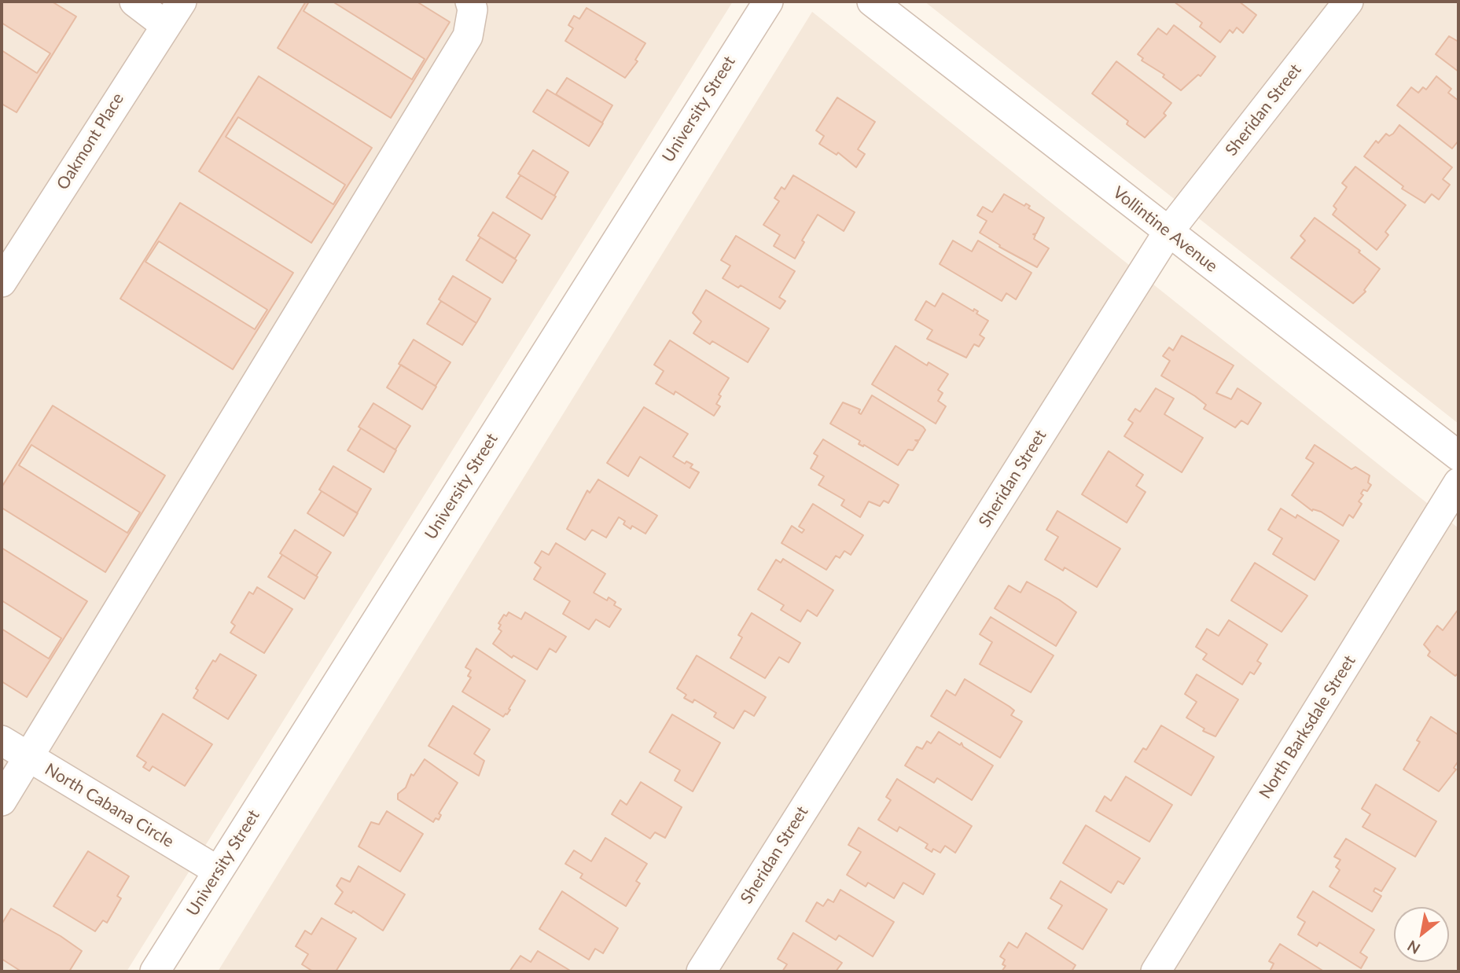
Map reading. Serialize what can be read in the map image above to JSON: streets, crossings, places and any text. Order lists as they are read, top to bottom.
{
  "streets": {
    "street": [
      "University Street",
      "Sheridan Street",
      "Oakmont Place",
      "Vollintine Avenue",
      "North Barksdale Street",
      "North Cabana Circle"
    ]
  },
  "crossings": [
    ["University Street", "North Cabana Circle"],
    ["Sheridan Street", "Vollintine Avenue"]
  ],
  "north": "bottom left"
}
